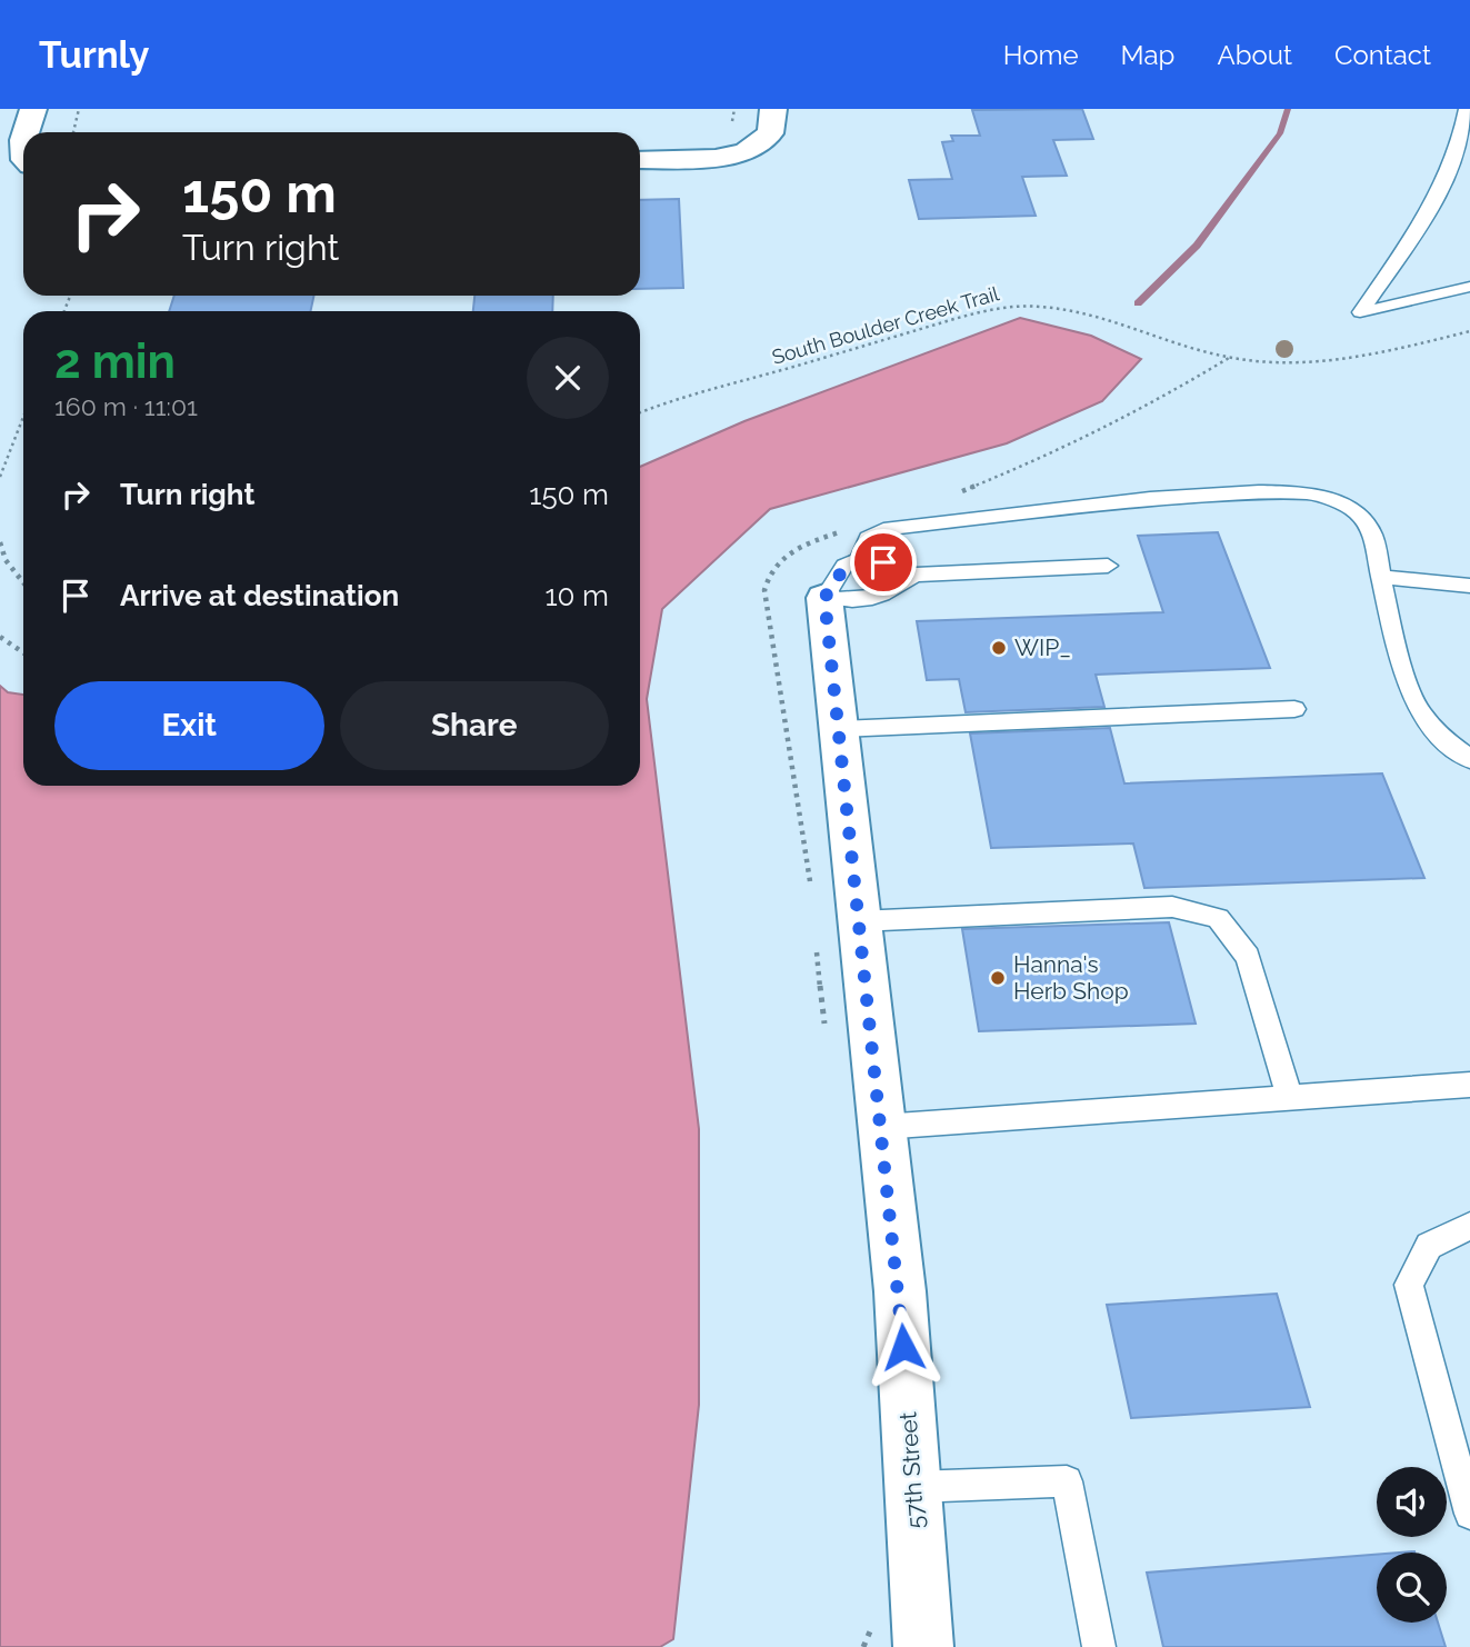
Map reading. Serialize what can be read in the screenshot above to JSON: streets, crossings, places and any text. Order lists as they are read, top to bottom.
{
  "streets": {
    "street": ["57th Street"],
    "path": ["South Boulder Creek Trail"]
  },
  "places": ["WIP_", "Hanna's Herb Shop"],
  "page": {
    "header": "Turnly",
    "nav": [
      "Home",
      "Map",
      "About",
      "Contact"
    ],
    "turn": ["150 m", "Turn right"],
    "heading": ["2 min", "160 m · 11:01"],
    "list": [
      {
        "name": "Turn right",
        "value": "150 m"
      },
      {
        "name": "Arrive at destination",
        "value": "10 m"
      }
    ],
    "buttons": ["Exit", "Share"]
  }
}
